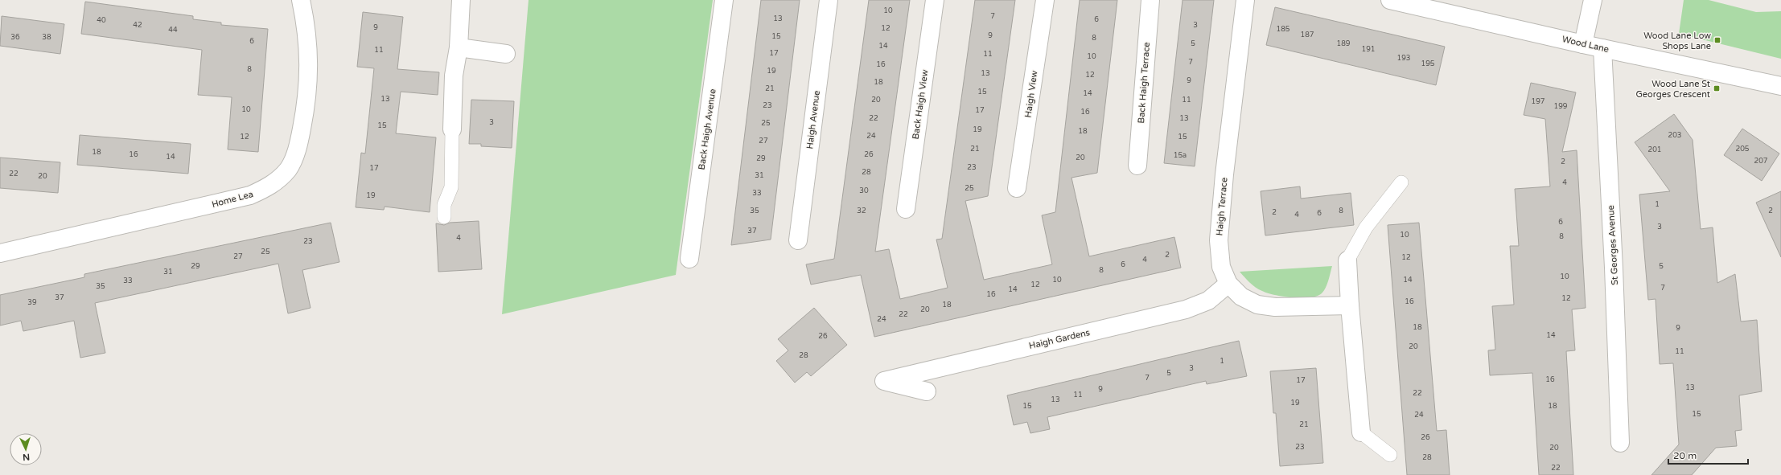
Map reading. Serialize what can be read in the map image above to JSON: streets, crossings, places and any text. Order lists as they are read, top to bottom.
{
  "streets": {
    "street": [
      "Wood Lane",
      "Back Haigh Terrace",
      "Haigh View",
      "Back Haigh View",
      "Haigh Avenue",
      "Back Haigh Avenue",
      "Home Lea",
      "Haigh Terrace",
      "St Georges Avenue",
      "Haigh Gardens"
    ]
  },
  "crossings": [
    ["Wood Lane", "St Georges Avenue"],
    ["Haigh Terrace", "Haigh Gardens"]
  ],
  "places": {
    "transit": ["Wood Lane Low Shops Lane", "Wood Lane St Georges Crescent"]
  },
  "house_numbers": [
    "10",
    "7",
    "13",
    "6",
    "40",
    "42",
    "3",
    "9",
    "12",
    "185",
    "44",
    "187",
    "9",
    "15",
    "36",
    "38",
    "8",
    "6",
    "5",
    "189",
    "14",
    "191",
    "11",
    "17",
    "11",
    "10",
    "193",
    "7",
    "195",
    "16",
    "8",
    "19",
    "13",
    "12",
    "9",
    "18",
    "21",
    "15",
    "14",
    "13",
    "20",
    "11",
    "197",
    "23",
    "199",
    "10",
    "17",
    "16",
    "22",
    "13",
    "3",
    "25",
    "15",
    "19",
    "18",
    "203",
    "24",
    "12",
    "15",
    "27",
    "21",
    "205",
    "201",
    "18",
    "16",
    "26",
    "15a",
    "14",
    "20",
    "29",
    "207",
    "2",
    "23",
    "17",
    "28",
    "22",
    "31",
    "20",
    "4",
    "25",
    "30",
    "33",
    "19",
    "1",
    "35",
    "32",
    "8",
    "2",
    "2",
    "6",
    "4",
    "6",
    "3",
    "37",
    "10",
    "8",
    "4",
    "23",
    "25",
    "2",
    "27",
    "12",
    "4",
    "6",
    "29",
    "5",
    "8",
    "31",
    "10",
    "10",
    "14",
    "33",
    "12",
    "35",
    "7",
    "14",
    "16",
    "37",
    "12",
    "16",
    "39",
    "18",
    "20",
    "22",
    "24",
    "18",
    "9",
    "14",
    "26",
    "20",
    "11",
    "28",
    "1",
    "3",
    "5",
    "7",
    "16",
    "17",
    "13",
    "9",
    "22",
    "11",
    "13",
    "19",
    "15",
    "18",
    "15",
    "24",
    "21",
    "26",
    "23",
    "20",
    "28",
    "22"
  ],
  "scale_bar": "20 m",
  "north": "bottom"
}
